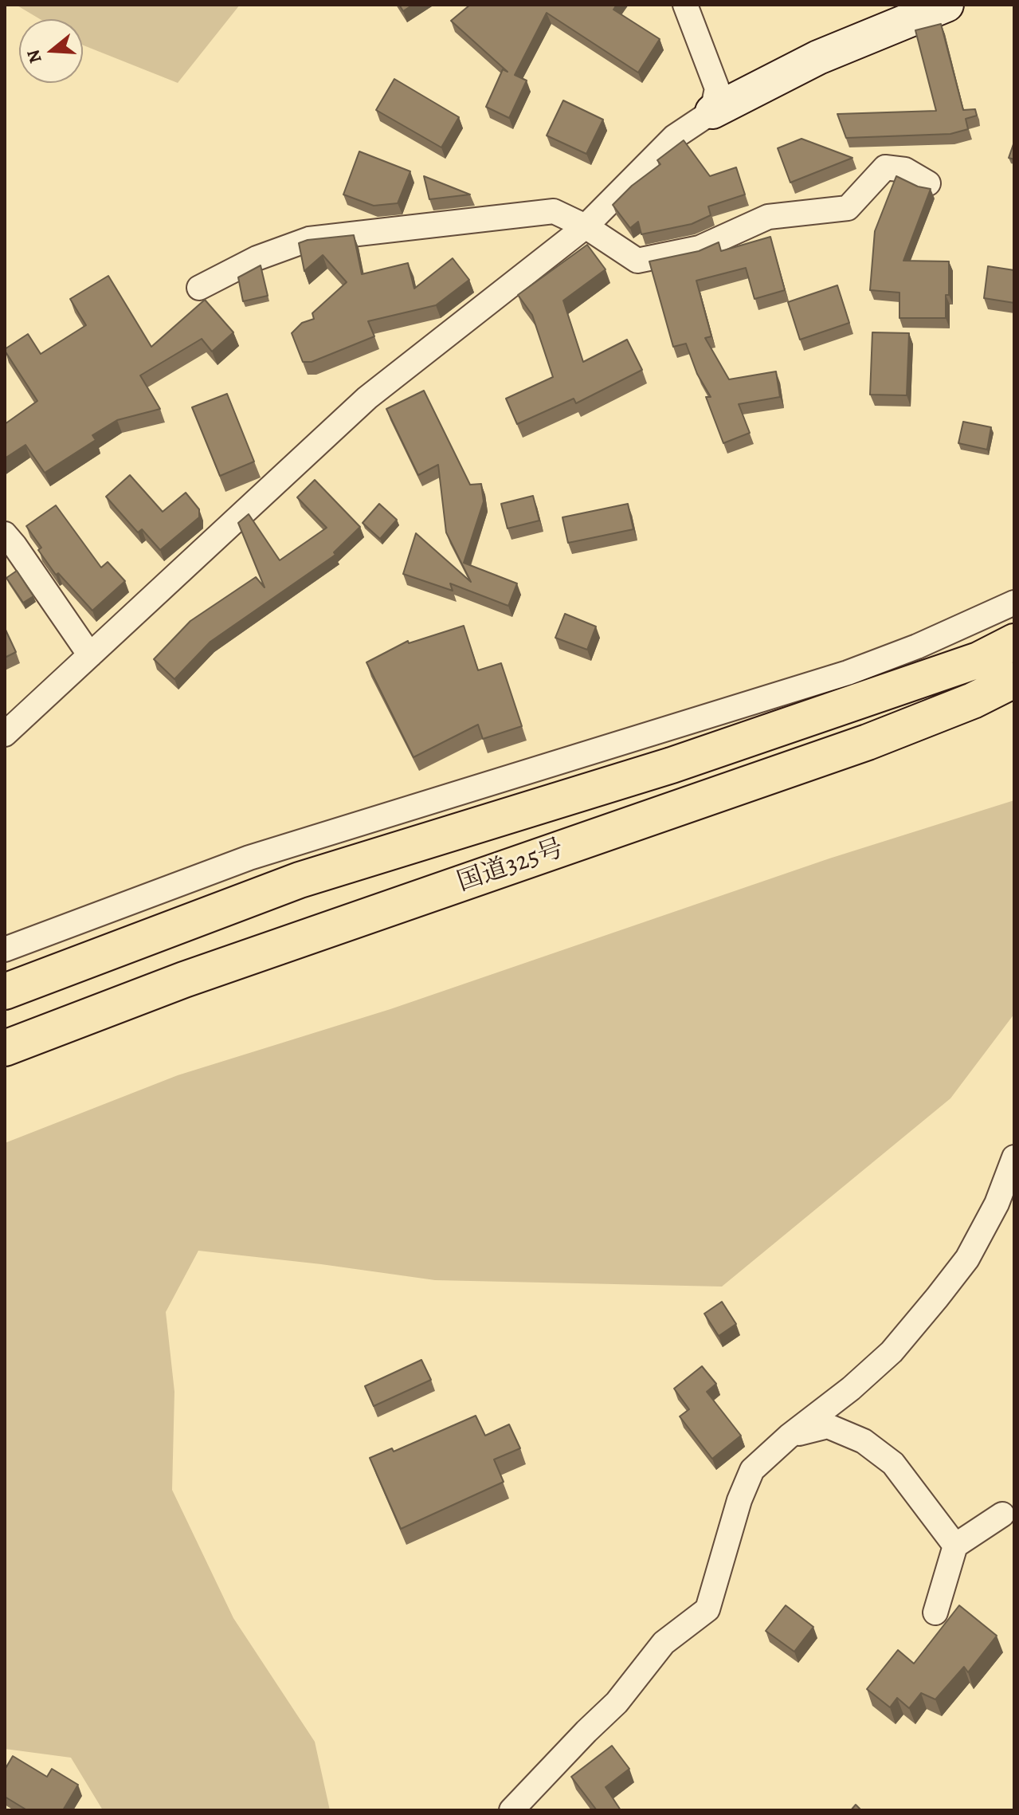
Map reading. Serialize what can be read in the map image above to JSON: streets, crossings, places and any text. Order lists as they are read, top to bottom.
{
  "streets": {
    "highway": ["国道325号"]
  },
  "north": "left"
}
